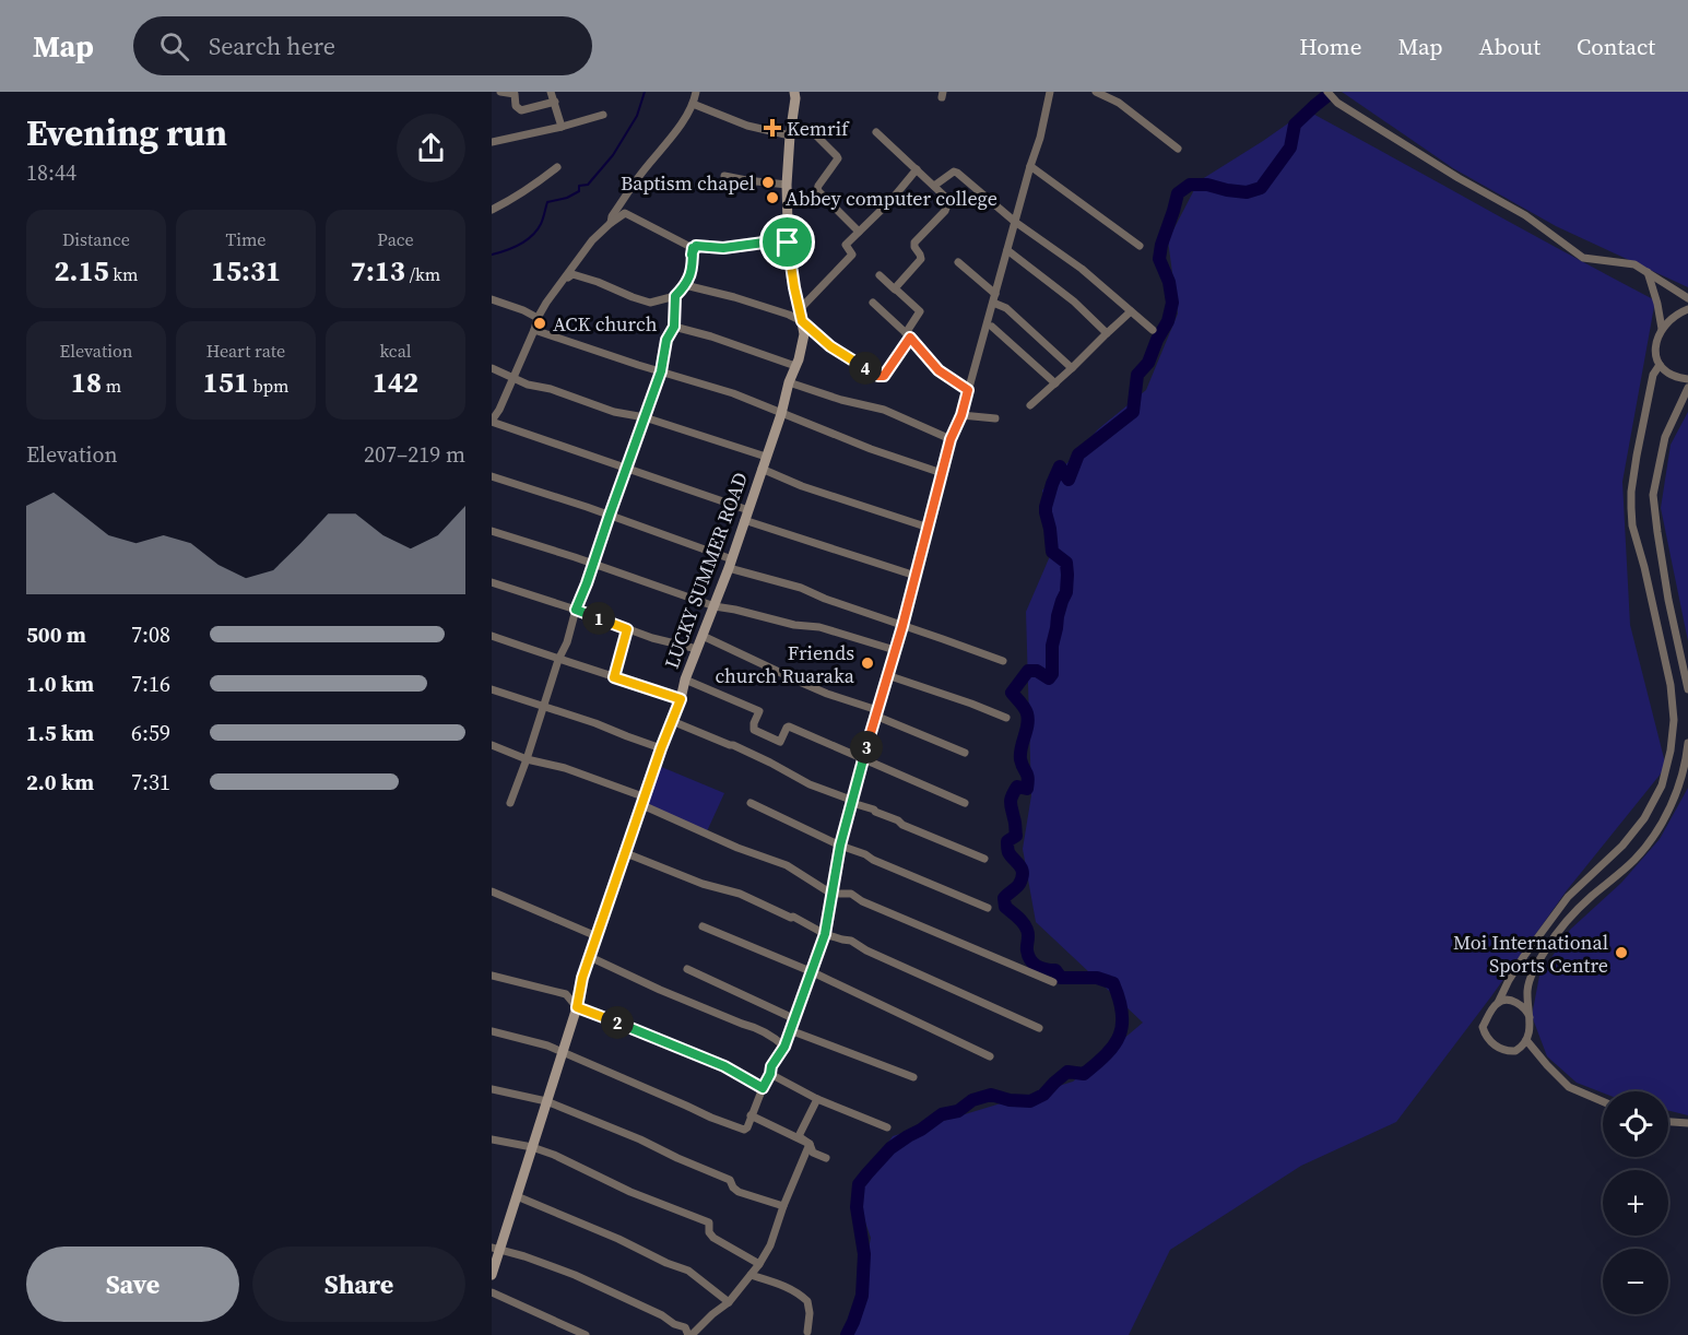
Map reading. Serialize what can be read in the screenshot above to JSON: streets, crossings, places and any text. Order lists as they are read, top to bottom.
{
  "streets": {
    "street": ["LUCKY SUMMER ROAD"]
  },
  "places": {
    "health": ["Kemrif"],
    "other": [
      "Baptism chapel",
      "Abbey computer college",
      "ACK church",
      "Friends church Ruaraka",
      "Moi International Sports Centre"
    ]
  },
  "page": {
    "header": "Map",
    "search": "Search here",
    "nav": [
      "Home",
      "Map",
      "About",
      "Contact"
    ],
    "heading": ["Evening run", "18:44"],
    "stats": [
      ["Distance", "2.15 km"],
      ["Time", "15:31"],
      ["Pace", "7:13 /km"],
      ["Elevation", "18 m"],
      ["Heart rate", "151 bpm"],
      ["kcal", "142"]
    ],
    "pins": [
      "4",
      "1",
      "3",
      "2"
    ],
    "chart": ["Elevation", "207–219 m"],
    "list": [
      {
        "name": "500 m",
        "note": "7:08"
      },
      {
        "name": "1.0 km",
        "note": "7:16"
      },
      {
        "name": "1.5 km",
        "note": "6:59"
      },
      {
        "name": "2.0 km",
        "note": "7:31"
      }
    ],
    "map_buttons": ["+", "−"],
    "buttons": ["Save", "Share"]
  }
}
